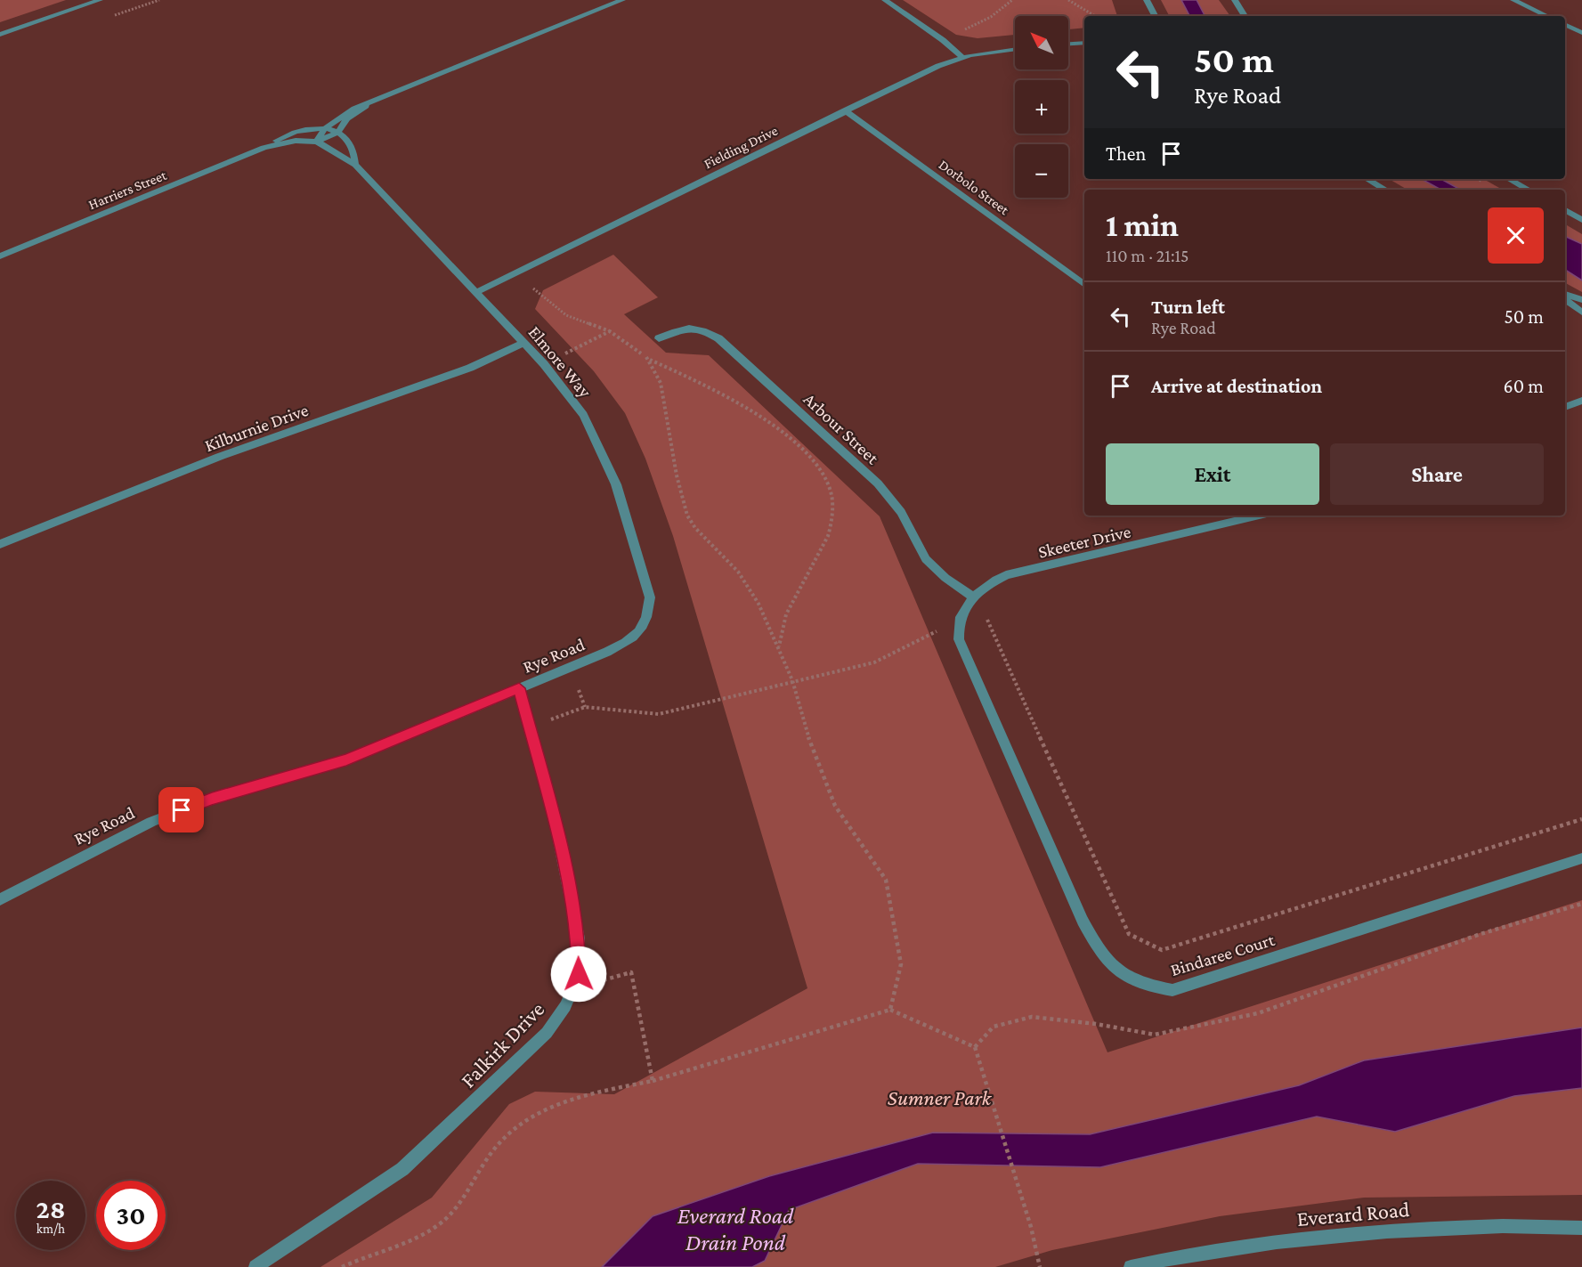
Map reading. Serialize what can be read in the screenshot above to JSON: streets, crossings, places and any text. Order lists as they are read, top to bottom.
{
  "streets": {
    "street": [
      "Fielding Drive",
      "Dorbolo Street",
      "Harriers Street",
      "Elmore Way",
      "Kilburnie Drive",
      "Arbour Street",
      "Skeeter Drive",
      "Rye Road",
      "Bindaree Court",
      "Falkirk Drive",
      "Everard Road"
    ]
  },
  "crossings": [
    ["Fielding Drive", "Dorbolo Street"],
    ["Fielding Drive", "Elmore Way"],
    ["Harriers Street", "Elmore Way"],
    ["Elmore Way", "Kilburnie Drive"],
    ["Elmore Way", "Rye Road"],
    ["Arbour Street", "Skeeter Drive"],
    ["Rye Road", "Falkirk Drive"]
  ],
  "water": ["Everard Road Drain Pond"],
  "parks": ["Sumner Park"],
  "north": "top left",
  "page": {
    "map_buttons": ["+", "−"],
    "turn": ["50 m", "Rye Road"],
    "then": "Then",
    "heading": ["1 min", "110 m · 21:15"],
    "list": [
      {
        "name": "Turn left",
        "note": "Rye Road",
        "value": "50 m"
      },
      {
        "name": "Arrive at destination",
        "value": "60 m"
      }
    ],
    "buttons": ["Exit", "Share"],
    "speed": "28 km/h",
    "limit": "30"
  }
}
